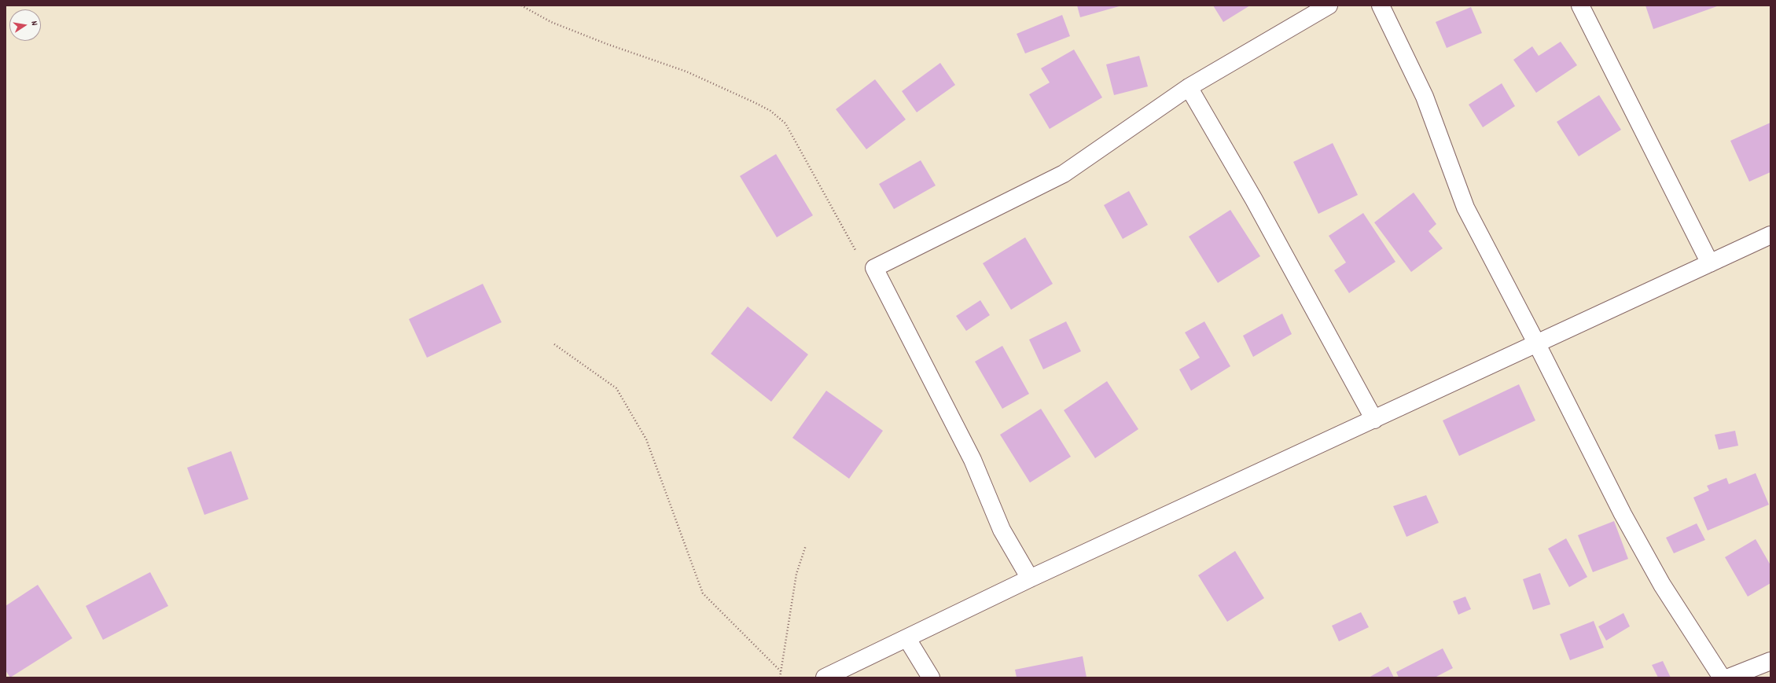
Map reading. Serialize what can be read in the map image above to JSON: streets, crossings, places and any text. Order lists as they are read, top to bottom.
{
  "north": "right"
}
